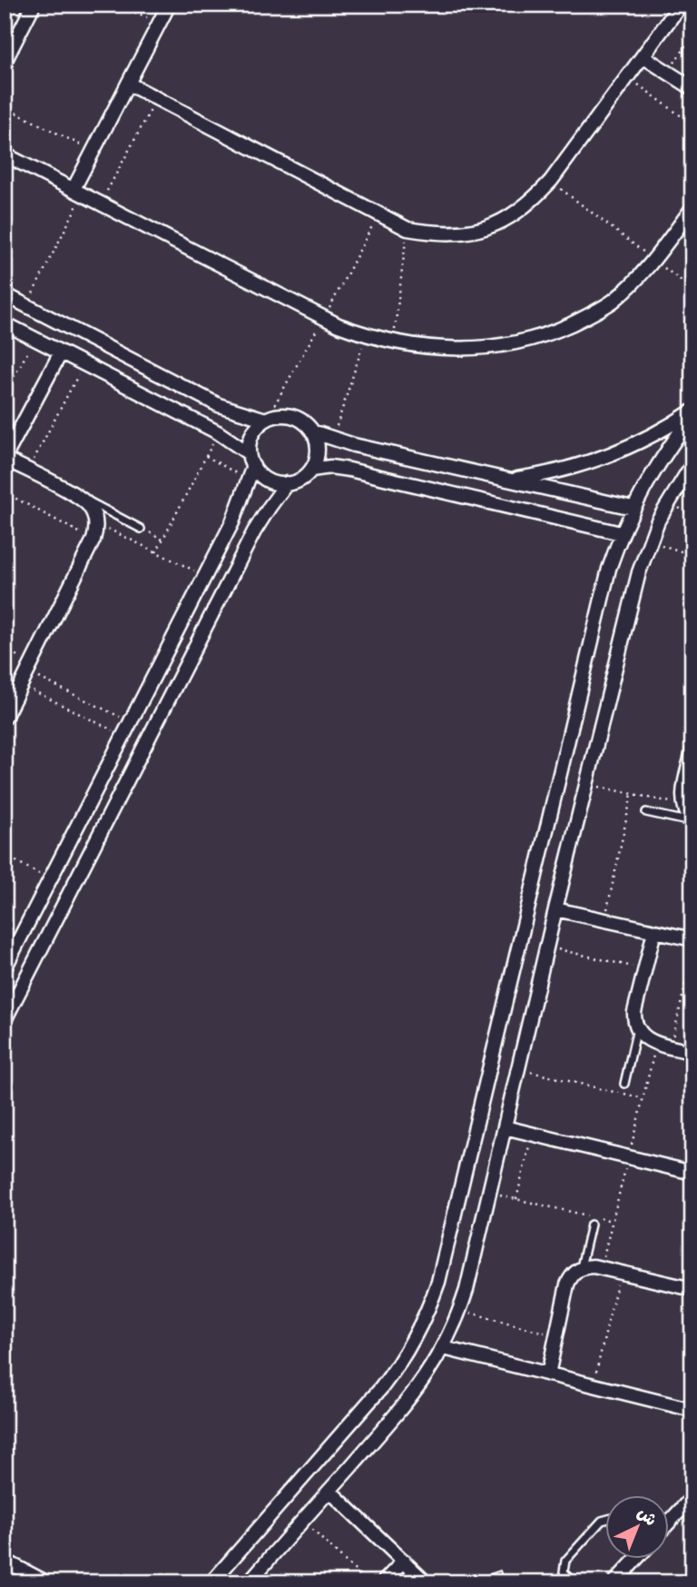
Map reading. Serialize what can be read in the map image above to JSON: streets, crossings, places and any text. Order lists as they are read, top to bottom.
{
  "north": "top right"
}
